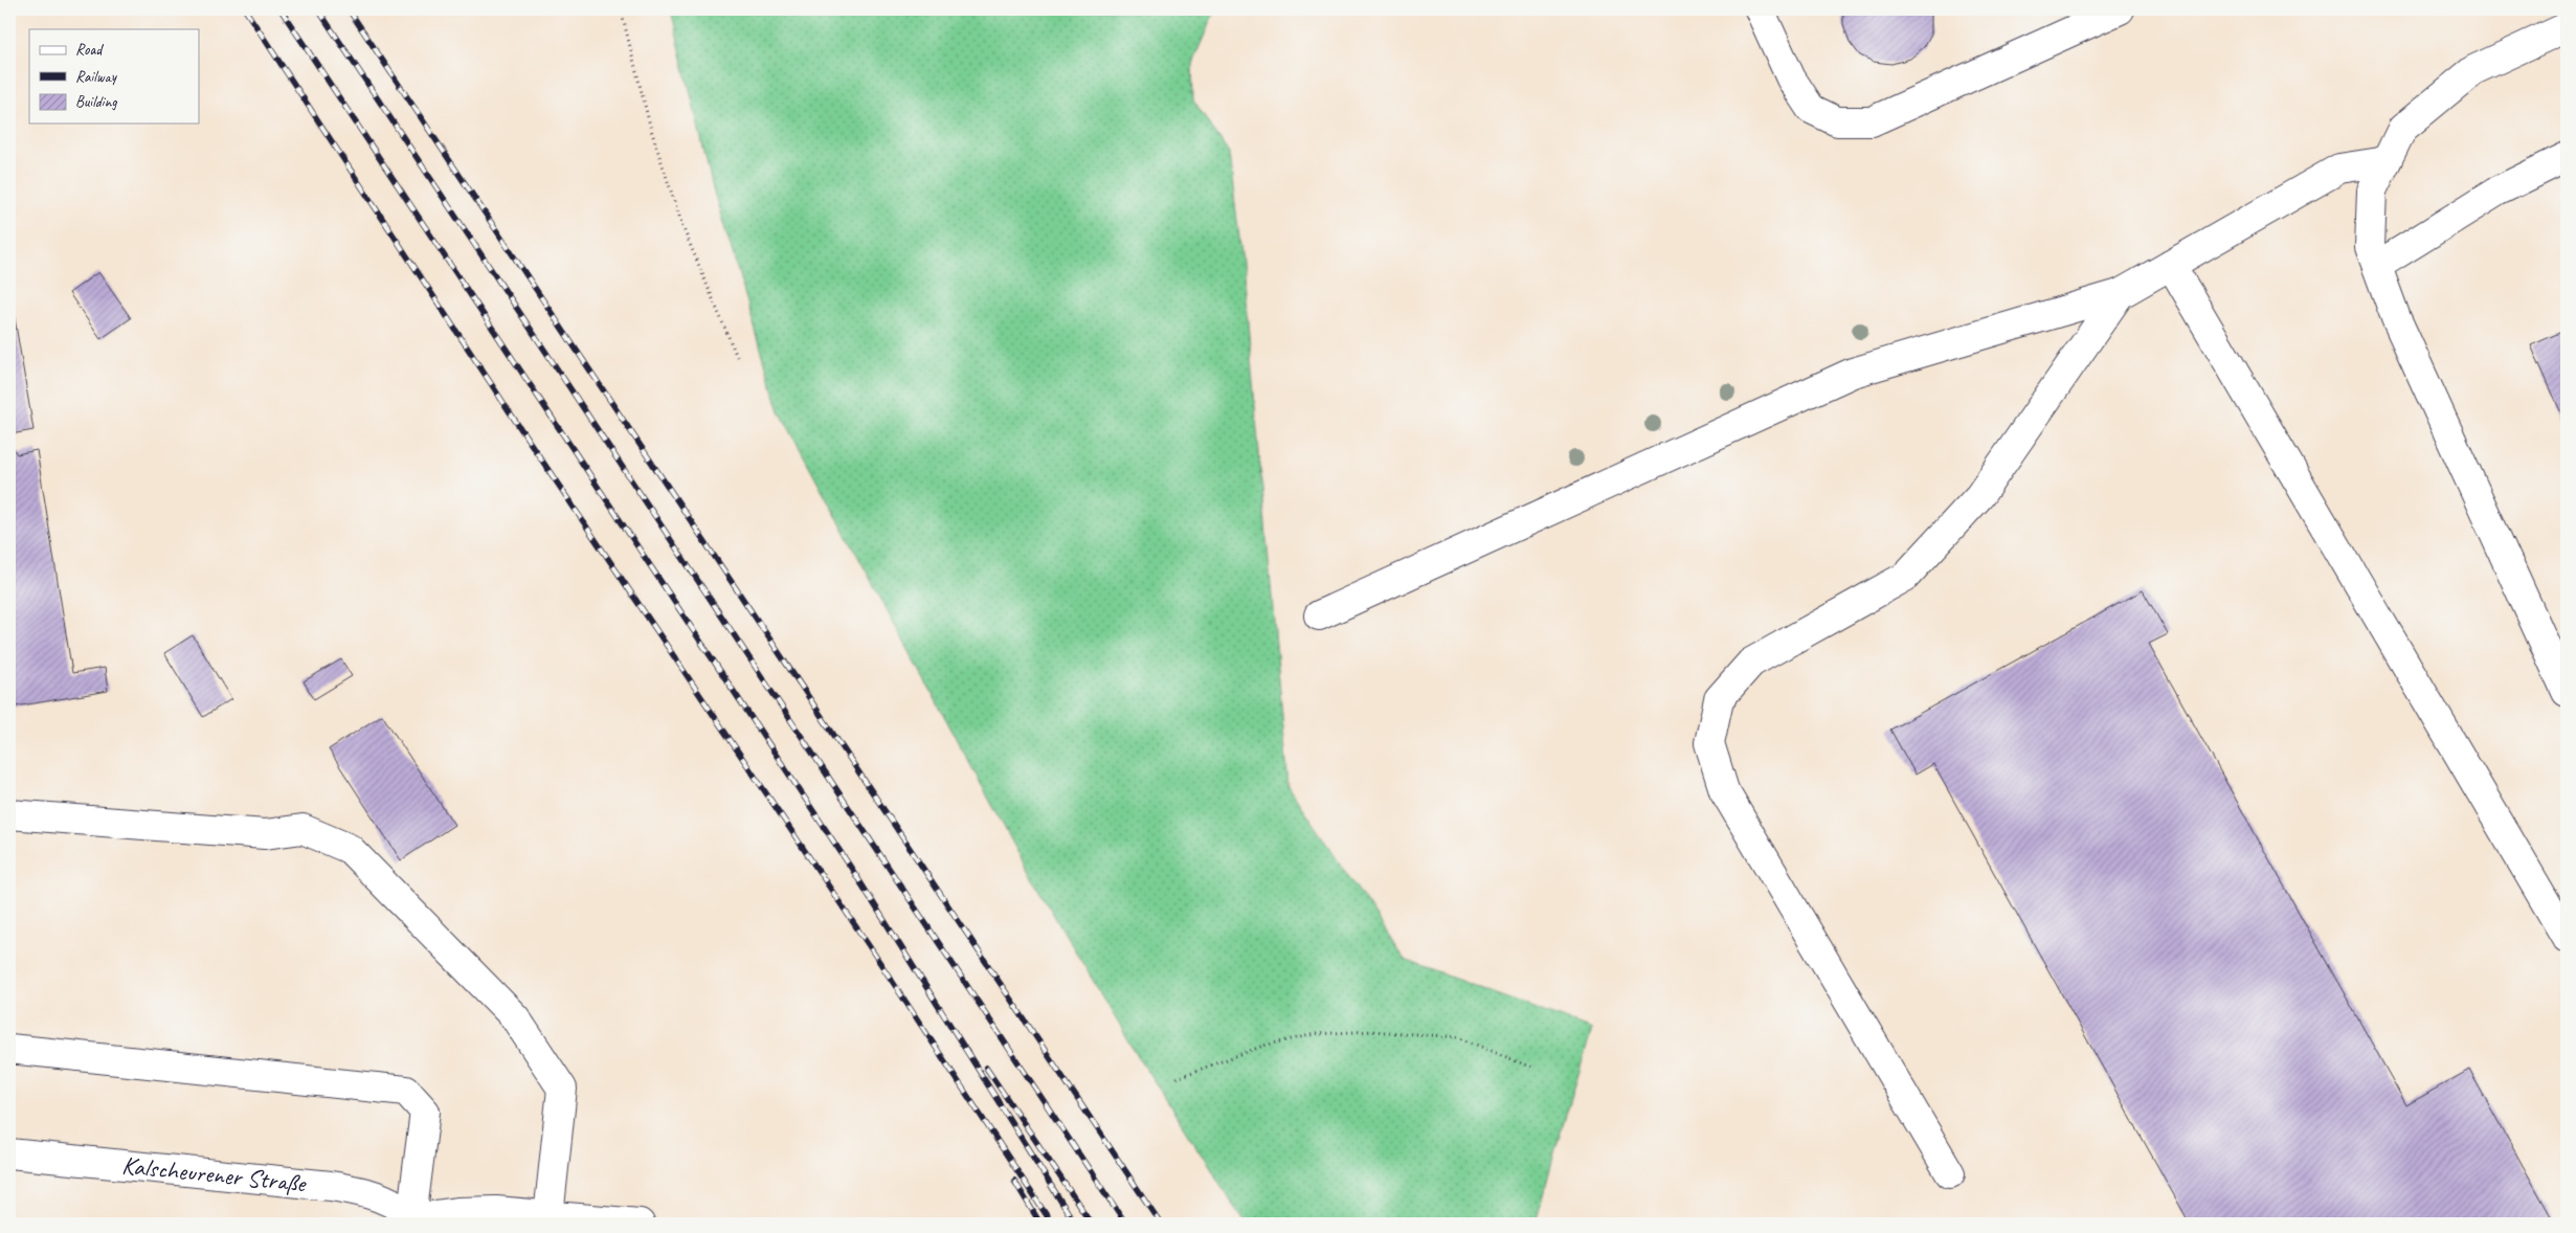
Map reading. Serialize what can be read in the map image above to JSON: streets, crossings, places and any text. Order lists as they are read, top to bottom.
{
  "streets": {
    "street": ["Kalscheurener Straße"]
  },
  "legend": ["Road", "Railway", "Building"]
}
